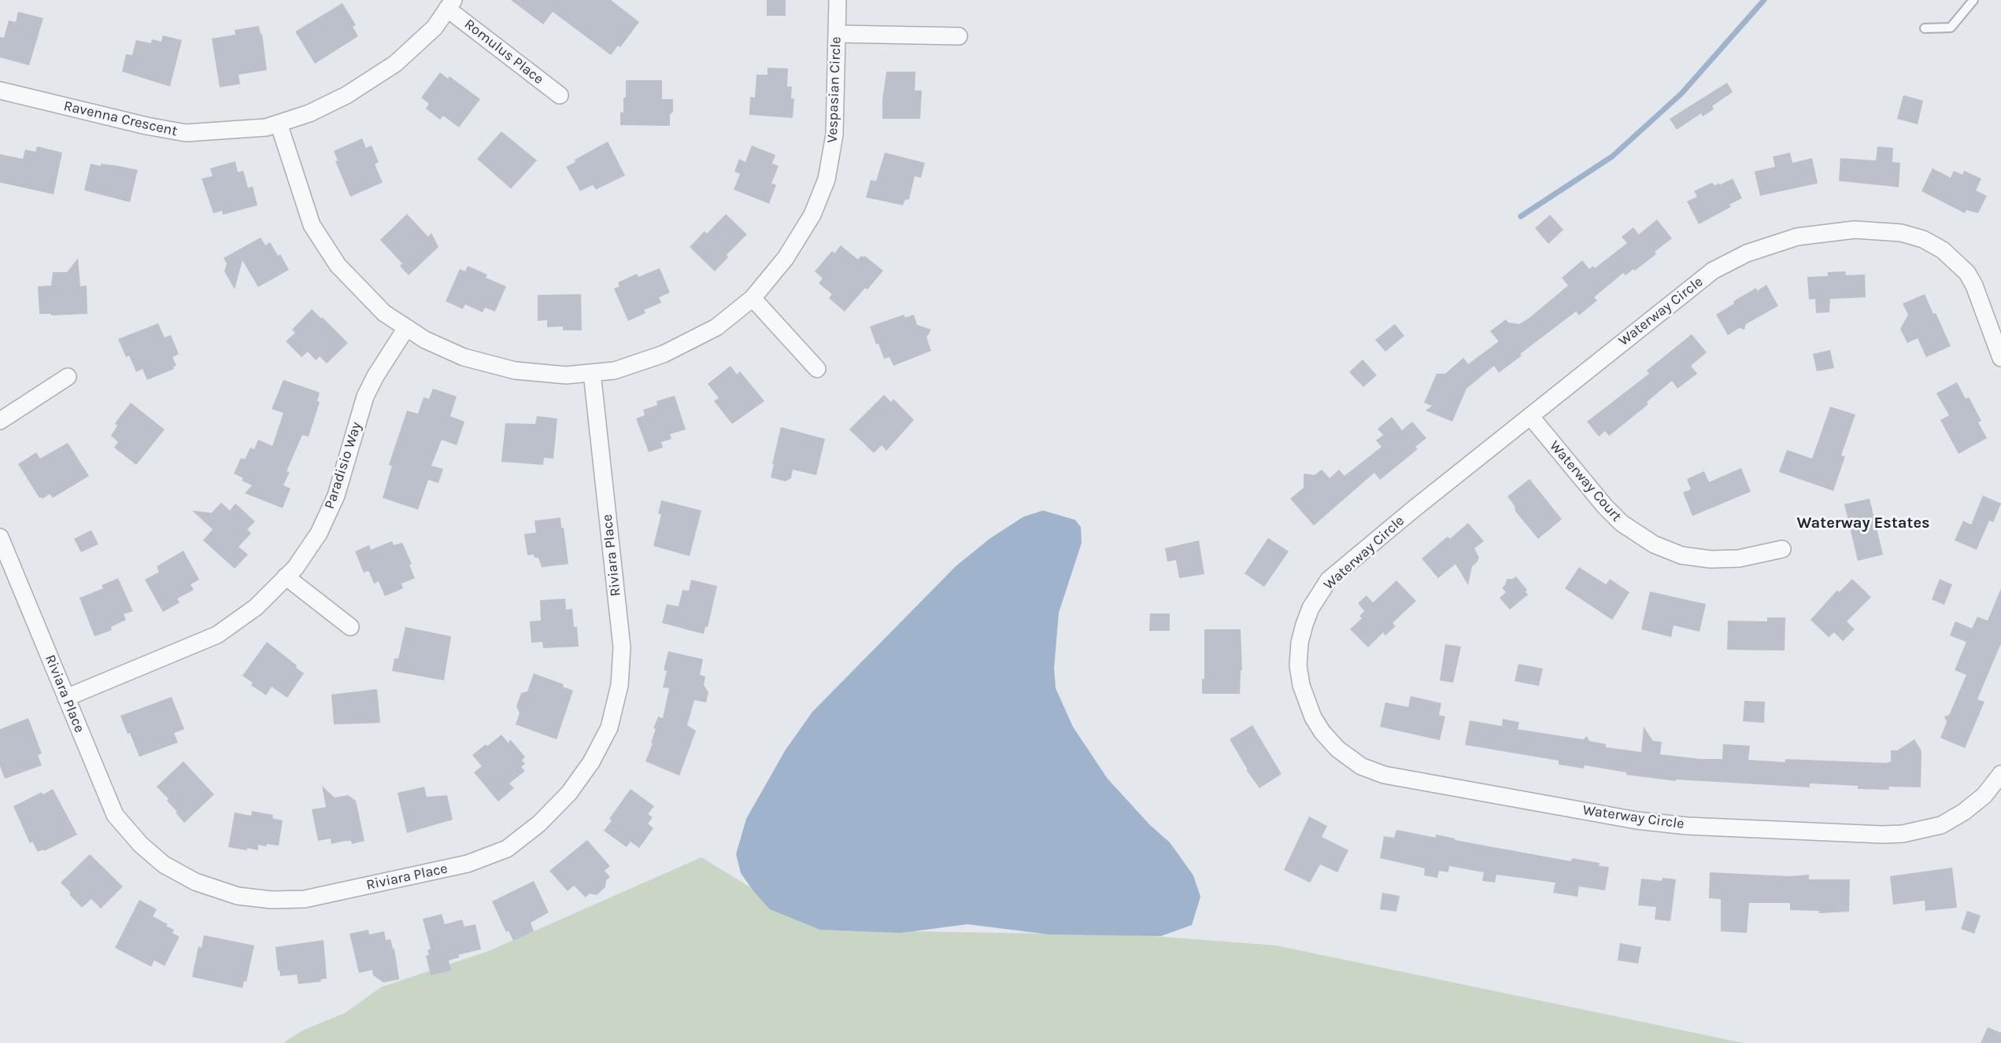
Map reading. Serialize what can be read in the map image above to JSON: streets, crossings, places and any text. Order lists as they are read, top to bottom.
{
  "streets": {
    "street": [
      "Romulus Place",
      "Vespasian Circle",
      "Ravenna Crescent",
      "Waterway Circle",
      "Paradisio Way",
      "Waterway Court",
      "Riviara Place"
    ]
  },
  "crossings": [
    ["Romulus Place", "Ravenna Crescent"],
    ["Vespasian Circle", "Ravenna Crescent"],
    ["Vespasian Circle", "Paradisio Way"],
    ["Vespasian Circle", "Riviara Place"],
    ["Waterway Circle", "Waterway Court"],
    ["Paradisio Way", "Riviara Place"]
  ],
  "districts": ["Waterway Estates"]
}
